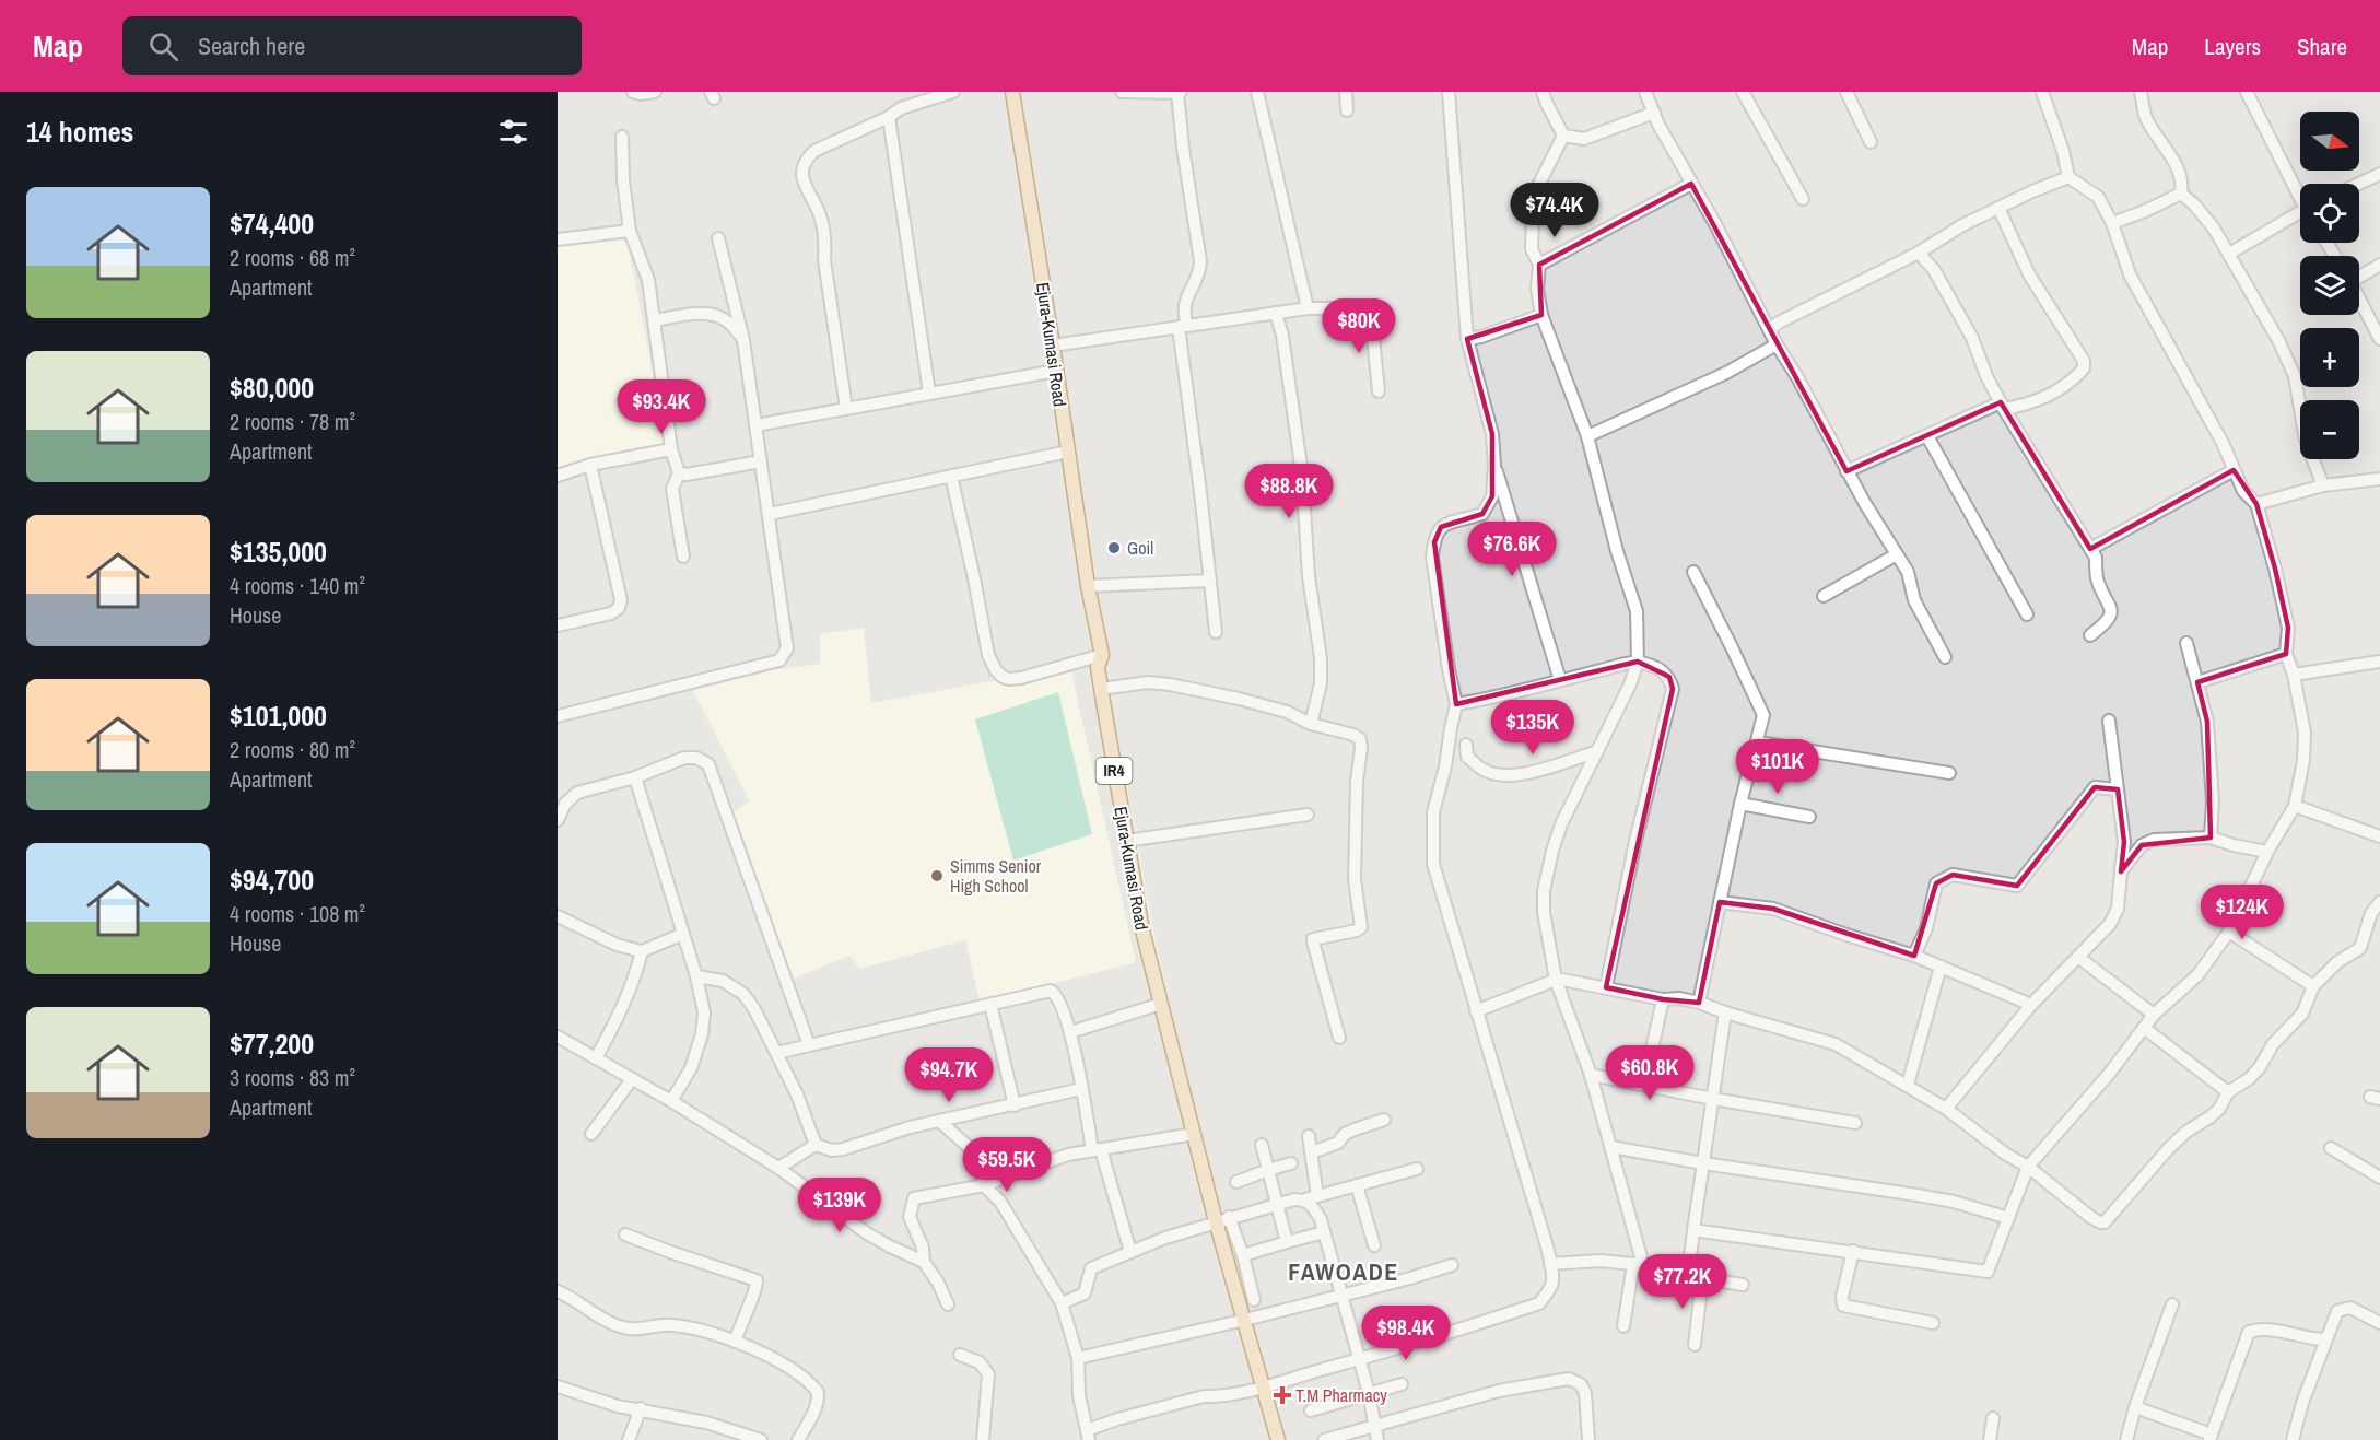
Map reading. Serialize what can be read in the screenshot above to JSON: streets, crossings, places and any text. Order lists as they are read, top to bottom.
{
  "streets": {
    "main road": ["Ejura-Kumasi Road", "IR4"]
  },
  "districts": ["FAWOADE"],
  "places": {
    "other": ["Goil", "Simms Senior High School"],
    "health": ["T.M Pharmacy"]
  },
  "north": "right",
  "page": {
    "header": "Map",
    "search": "Search here",
    "nav": ["Map", "Layers", "Share"],
    "heading": "14 homes",
    "map_buttons": ["+", "−"],
    "list": [
      {
        "name": "$74,400",
        "note": "2 rooms · 68 m² · Apartment"
      },
      {
        "name": "$80,000",
        "note": "2 rooms · 78 m² · Apartment"
      },
      {
        "name": "$135,000",
        "note": "4 rooms · 140 m² · House"
      },
      {
        "name": "$101,000",
        "note": "2 rooms · 80 m² · Apartment"
      },
      {
        "name": "$94,700",
        "note": "4 rooms · 108 m² · House"
      },
      {
        "name": "$77,200",
        "note": "3 rooms · 83 m² · Apartment"
      }
    ],
    "price": [
      "$74.4K",
      "$80K",
      "$93.4K",
      "$88.8K",
      "$76.6K",
      "$135K",
      "$101K",
      "$124K",
      "$60.8K",
      "$94.7K",
      "$59.5K",
      "$139K",
      "$77.2K",
      "$98.4K"
    ]
  }
}
